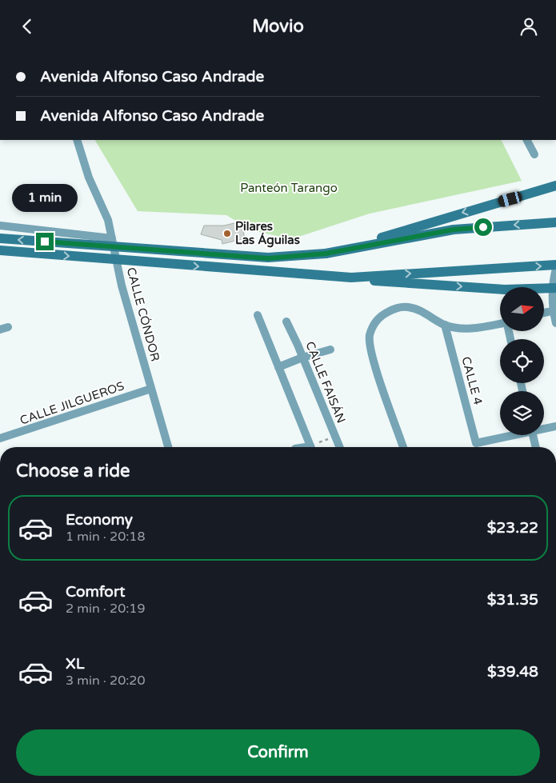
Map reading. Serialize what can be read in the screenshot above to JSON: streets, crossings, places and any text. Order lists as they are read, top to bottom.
{
  "streets": {
    "street": [
      "CALLE CÓNDOR",
      "CALLE 4",
      "CALLE FAISÁN",
      "CALLE JILGUEROS"
    ]
  },
  "crossings": [
    ["CALLE CÓNDOR", "CALLE JILGUEROS"]
  ],
  "parks": ["Panteón Tarango"],
  "places": ["Pilares Las Águilas"],
  "north": "right",
  "page": {
    "header": "Movio",
    "banner": ["Avenida Alfonso Caso Andrade", "Avenida Alfonso Caso Andrade"],
    "bubble": "1 min",
    "heading": "Choose a ride",
    "list": [
      {
        "name": "Economy",
        "note": "1 min · 20:18",
        "value": "$23.22"
      },
      {
        "name": "Comfort",
        "note": "2 min · 20:19",
        "value": "$31.35"
      },
      {
        "name": "XL",
        "note": "3 min · 20:20",
        "value": "$39.48"
      }
    ],
    "buttons": "Confirm"
  }
}
